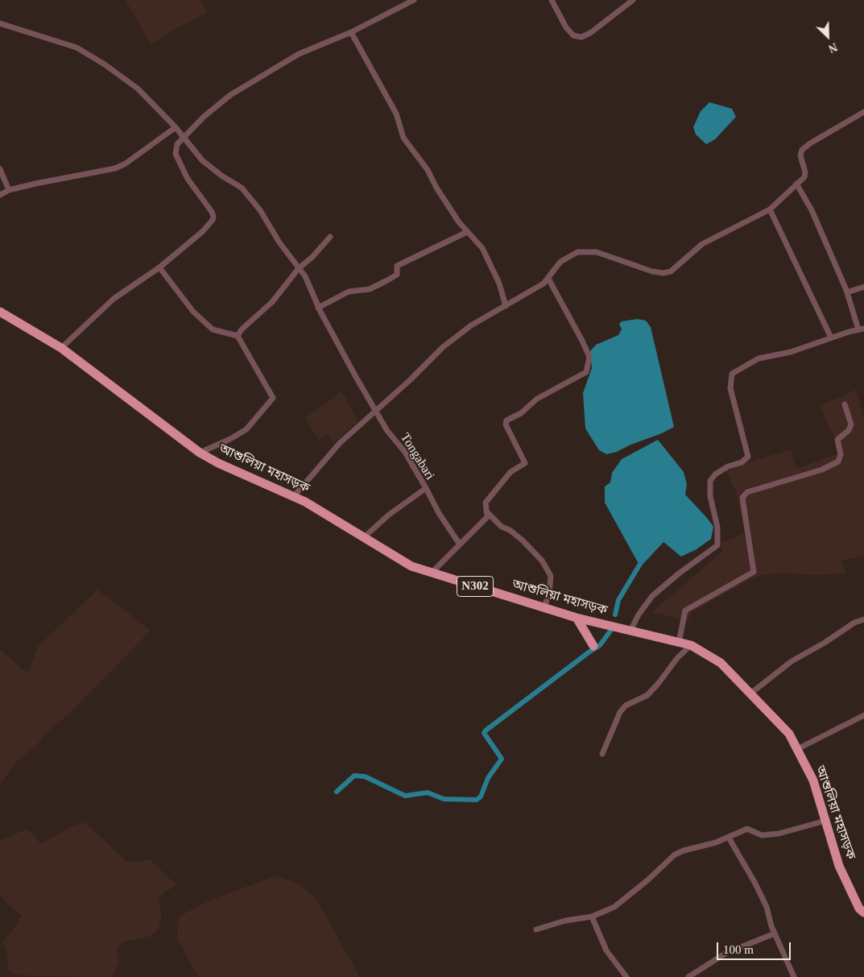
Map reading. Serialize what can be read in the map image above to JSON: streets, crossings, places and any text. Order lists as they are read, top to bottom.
{
  "streets": {
    "highway": ["আশুলিয়া মহাসড়ক", "N302"],
    "street": ["Tongabari"]
  },
  "crossings": [
    ["Tongabari", "আশুলিয়া মহাসড়ক"]
  ],
  "scale_bar": "100 m",
  "north": "bottom right"
}
